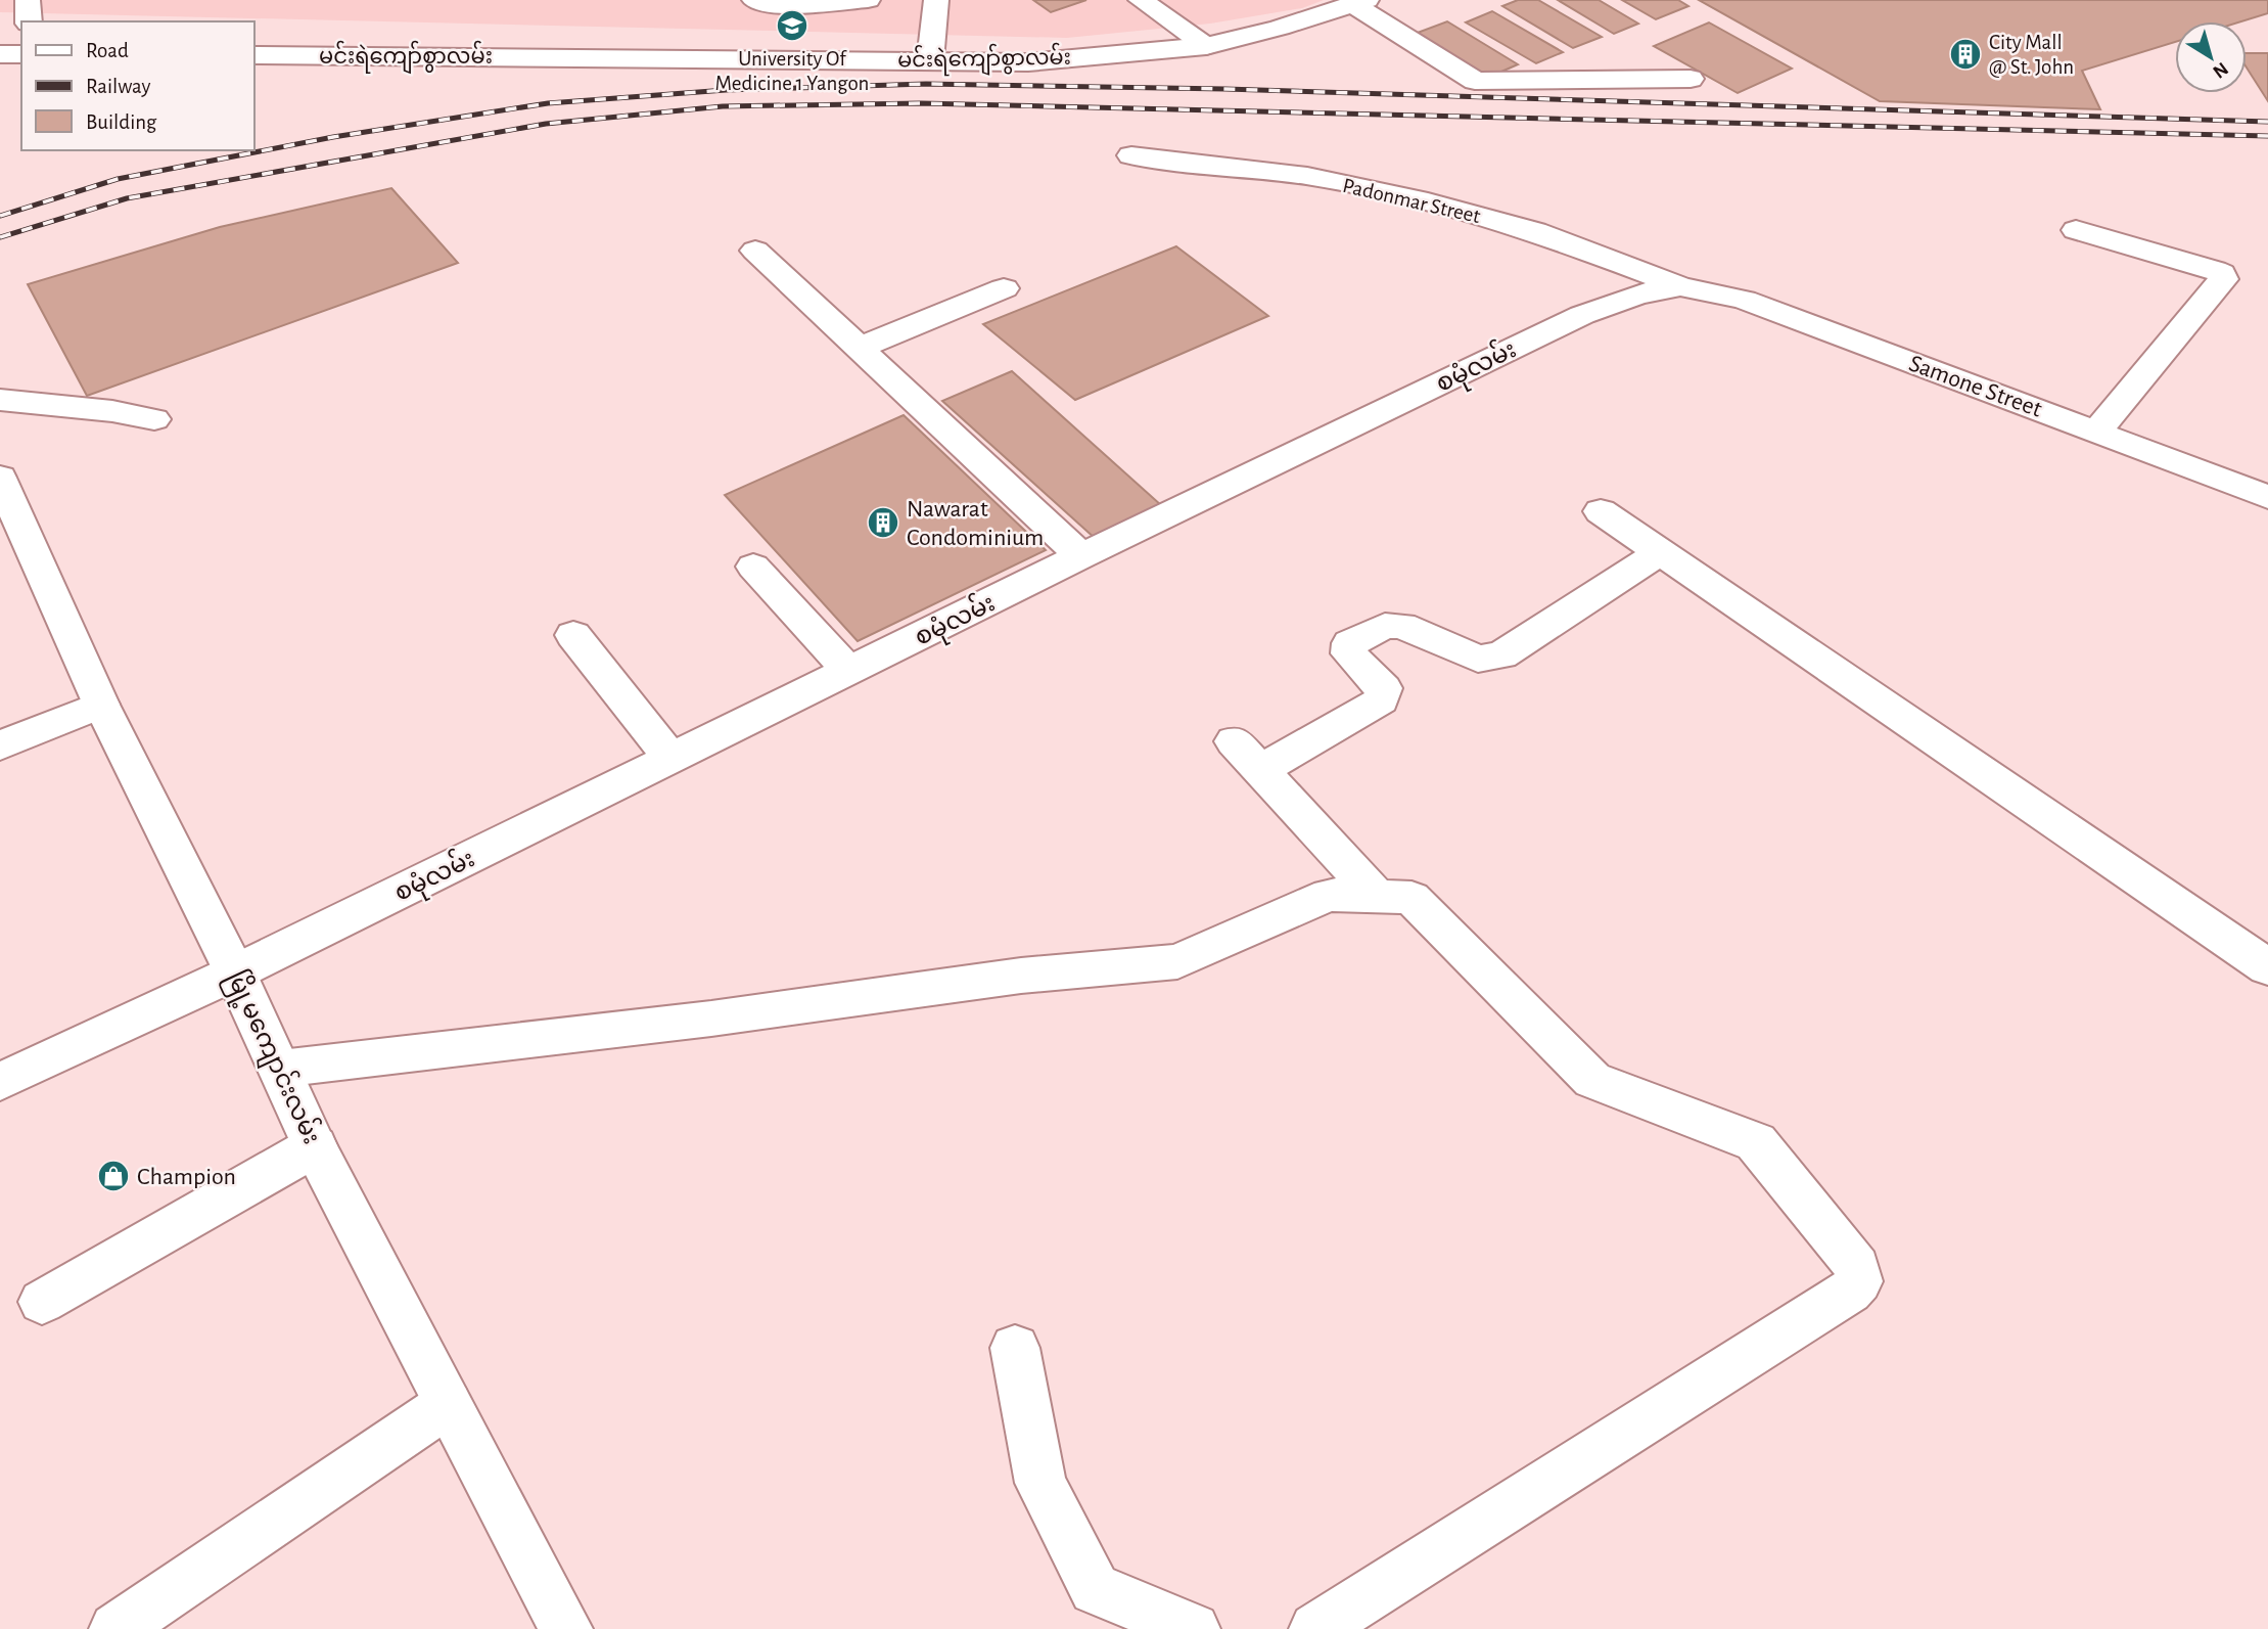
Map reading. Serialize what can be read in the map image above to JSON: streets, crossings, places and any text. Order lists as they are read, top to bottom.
{
  "streets": {
    "street": [
      "မင်းရဲကျော်စွာလမ်း",
      "Padonmar Street",
      "စမုံလမ်း",
      "Samone Street",
      "မြို့မကျောင်းလမ်း"
    ]
  },
  "crossings": [
    ["Padonmar Street", "စမုံလမ်း"],
    ["Padonmar Street", "Samone Street"],
    ["စမုံလမ်း", "Samone Street"],
    ["စမုံလမ်း", "မြို့မကျောင်းလမ်း"]
  ],
  "places": {
    "school or university": ["University Of Medicine 1 Yangon"],
    "building": ["City Mall @ St. John", "Nawarat Condominium"],
    "shop": ["Champion"]
  },
  "legend": ["Road", "Railway", "Building"],
  "north": "bottom right"
}
